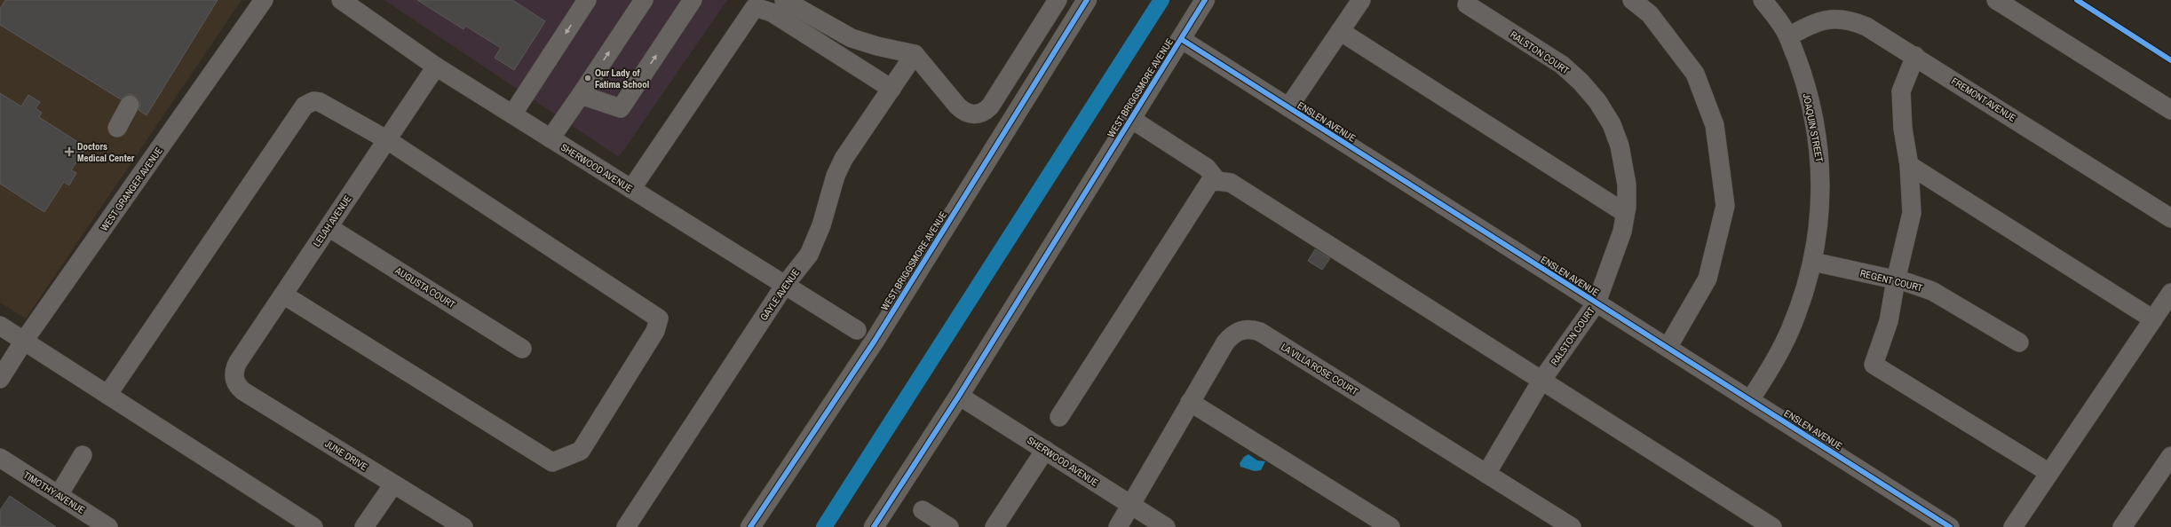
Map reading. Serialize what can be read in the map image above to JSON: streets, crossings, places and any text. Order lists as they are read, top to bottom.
{
  "streets": {
    "main road": ["WEST BRIGGSMORE AVENUE"],
    "street": [
      "RALSTON COURT",
      "FREMONT AVENUE",
      "ENSLEN AVENUE",
      "JOAQUIN STREET",
      "SHERWOOD AVENUE",
      "WEST GRANGER AVENUE",
      "LELAH AVENUE",
      "REGENT COURT",
      "AUGUSTA COURT",
      "GAYLE AVENUE",
      "LA VILLA ROSE COURT",
      "JUNE DRIVE",
      "TIMOTHY AVENUE"
    ]
  },
  "crossings": [
    ["RALSTON COURT", "ENSLEN AVENUE"],
    ["RALSTON COURT", "LA VILLA ROSE COURT"],
    ["WEST BRIGGSMORE AVENUE", "ENSLEN AVENUE"],
    ["WEST BRIGGSMORE AVENUE", "SHERWOOD AVENUE"],
    ["FREMONT AVENUE", "JOAQUIN STREET"],
    ["ENSLEN AVENUE", "JOAQUIN STREET"],
    ["JOAQUIN STREET", "REGENT COURT"],
    ["SHERWOOD AVENUE", "LELAH AVENUE"],
    ["SHERWOOD AVENUE", "GAYLE AVENUE"],
    ["SHERWOOD AVENUE", "LA VILLA ROSE COURT"],
    ["LELAH AVENUE", "AUGUSTA COURT"],
    ["LELAH AVENUE", "JUNE DRIVE"]
  ],
  "places": {
    "other": ["Our Lady of Fatima School"],
    "health": ["Doctors Medical Center"]
  }
}
